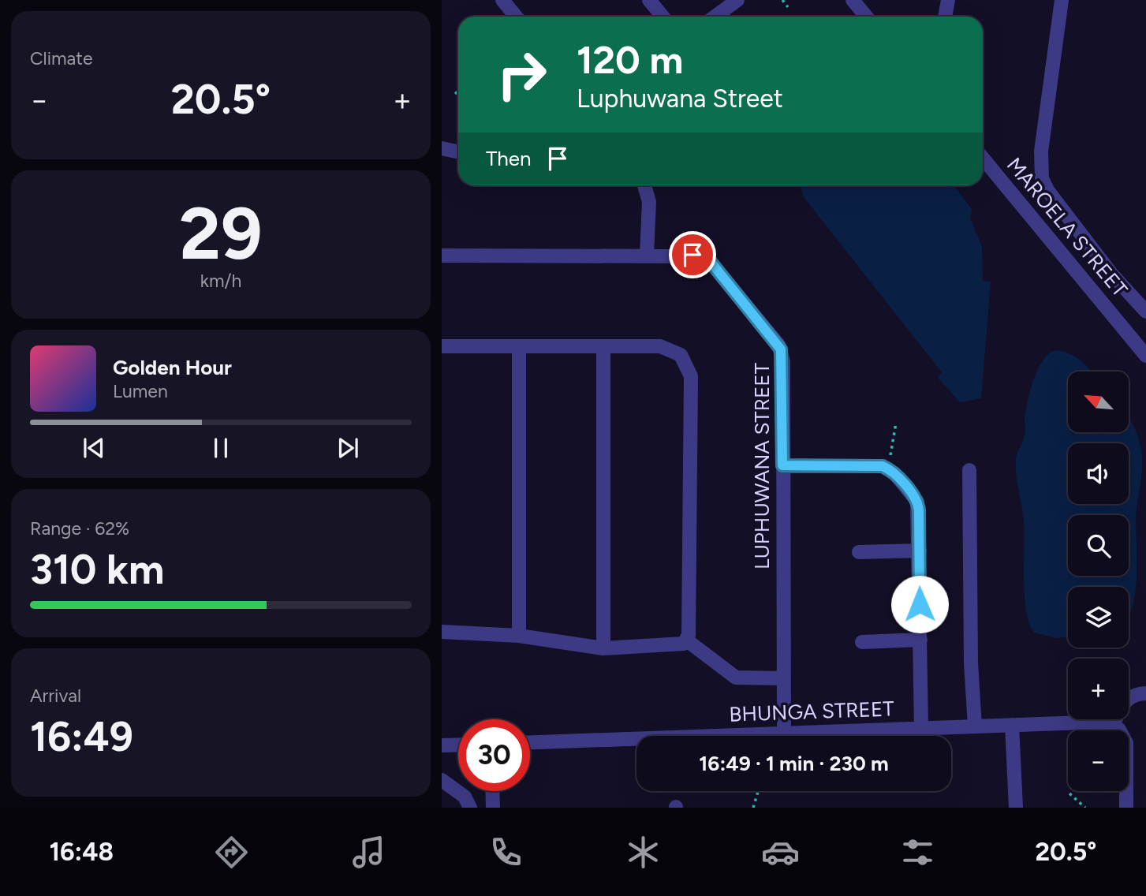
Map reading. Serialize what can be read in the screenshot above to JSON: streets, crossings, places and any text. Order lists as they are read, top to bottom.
{
  "streets": {
    "street": ["MAROELA STREET", "LUPHUWANA STREET", "BHUNGA STREET"]
  },
  "crossings": [
    ["LUPHUWANA STREET", "BHUNGA STREET"]
  ],
  "north": "top left",
  "page": {
    "tile": [
      "Climate",
      ["29", "km/h"],
      ["Range · 62%", "310 km"],
      ["Arrival", "16:49"]
    ],
    "turn": ["120 m", "Luphuwana Street"],
    "heat": ["−", "20.5°", "+"],
    "then": "Then",
    "song": ["Golden Hour", "Lumen"],
    "map_buttons": ["+", "−"],
    "limit": "30",
    "trip": "16:49 · 1 min · 230 m",
    "tabs": ["16:48", "20.5°"]
  }
}
